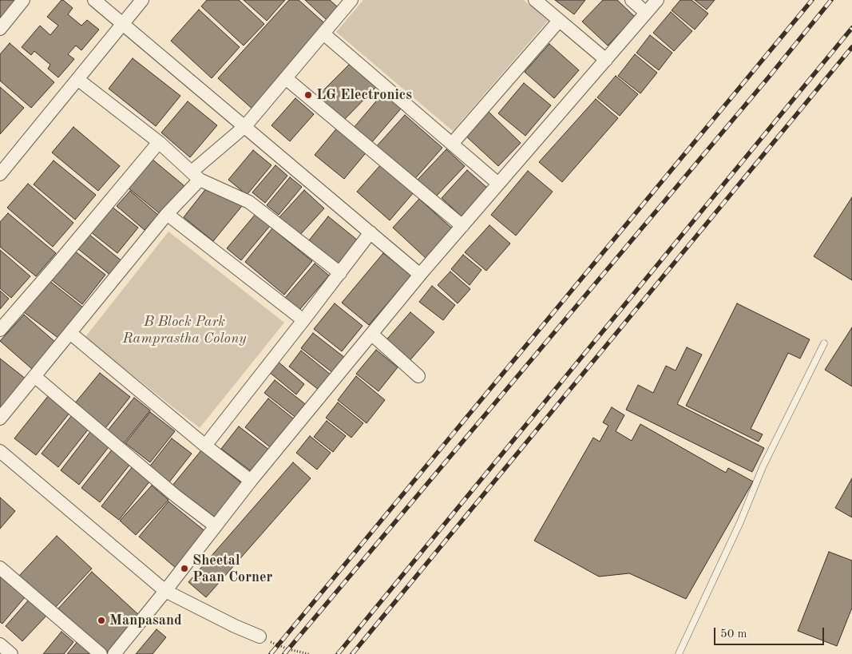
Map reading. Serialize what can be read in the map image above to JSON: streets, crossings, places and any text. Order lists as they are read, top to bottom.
{
  "parks": ["B Block Park Ramprastha Colony"],
  "places": ["LG Electronics", "Sheetal Paan Corner", "Manpasand"],
  "scale_bar": "50 m"
}
